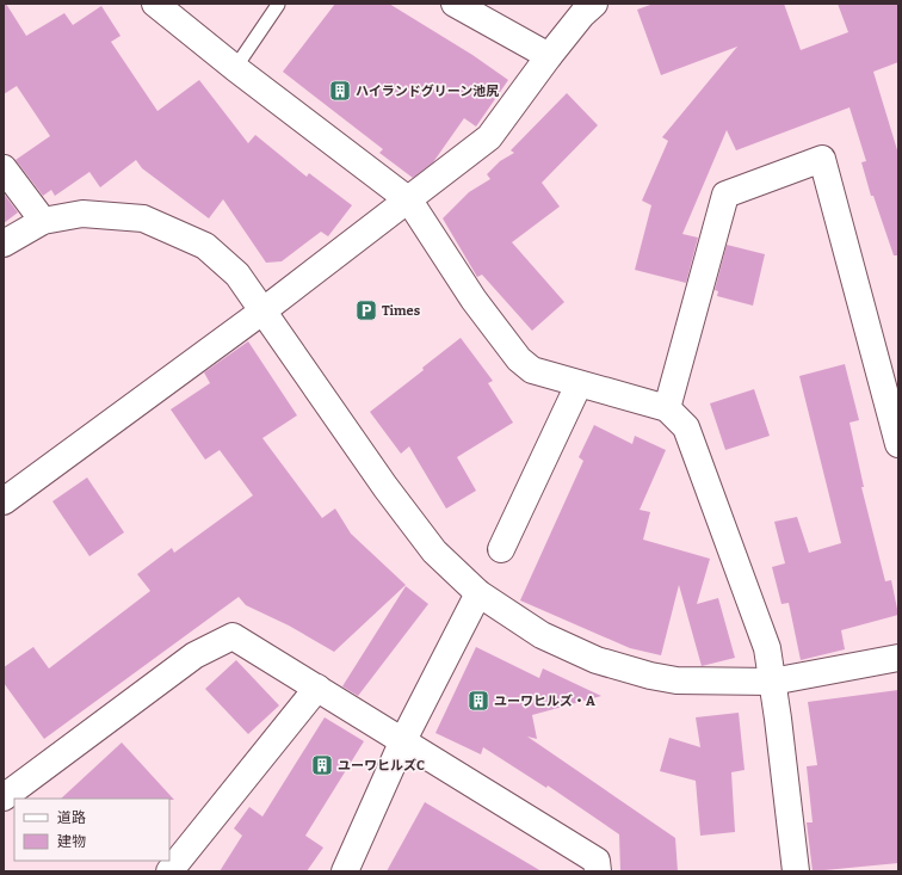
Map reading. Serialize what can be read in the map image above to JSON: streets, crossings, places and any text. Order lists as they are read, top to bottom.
{
  "places": {
    "building": ["ハイランドグリーン池尻", "ユーワヒルズ・A", "ユーワヒルズC"],
    "parking": ["Times"]
  },
  "legend": ["道路", "建物"]
}
